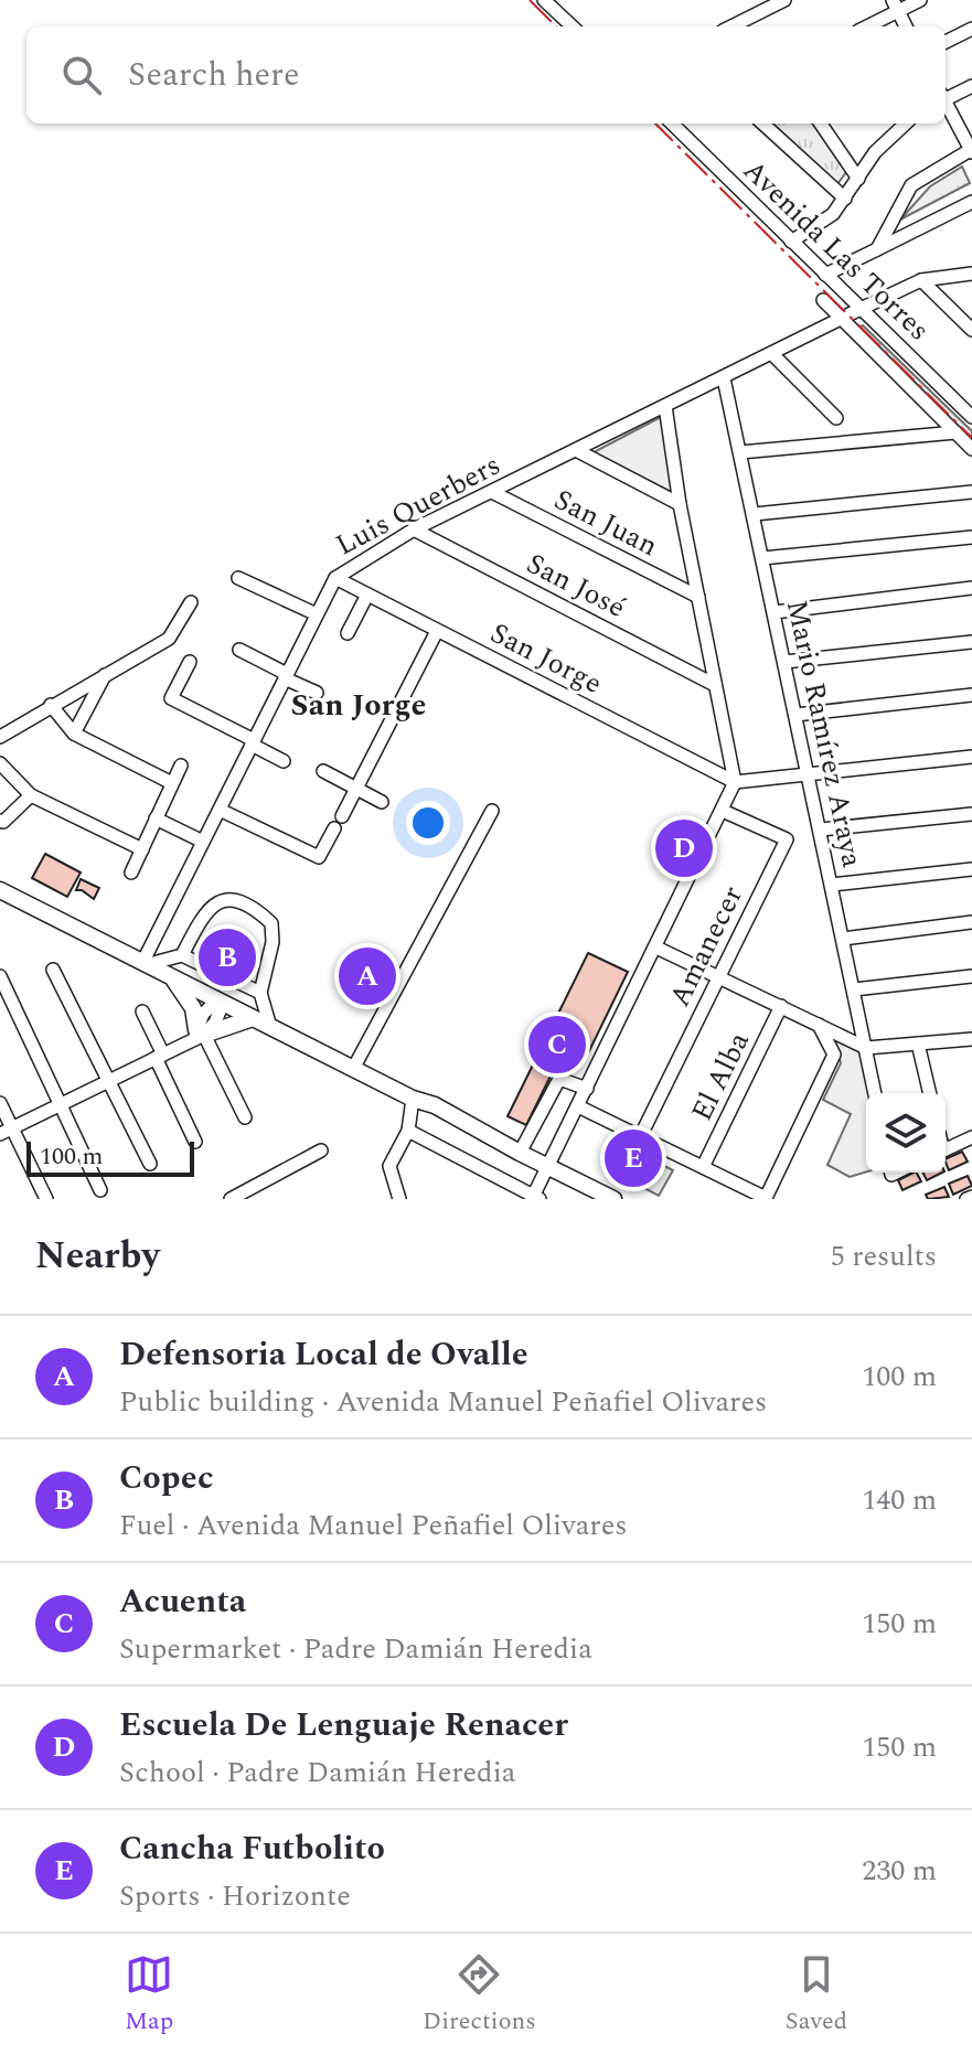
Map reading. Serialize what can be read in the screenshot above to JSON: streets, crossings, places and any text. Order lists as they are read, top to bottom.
{
  "streets": {
    "street": [
      "Avenida Las Torres",
      "Luis Querbers",
      "San Juan",
      "San José",
      "San Jorge",
      "Mario Ramírez Araya",
      "Amanecer",
      "El Alba"
    ]
  },
  "crossings": [
    ["Avenida Las Torres", "Luis Querbers"],
    ["Luis Querbers", "San Juan"],
    ["Luis Querbers", "San José"],
    ["Luis Querbers", "San Jorge"],
    ["Luis Querbers", "Mario Ramírez Araya"]
  ],
  "districts": ["San Jorge"],
  "scale_bar": "100 m",
  "page": {
    "search": "Search here",
    "pins": [
      "D",
      "B",
      "A",
      "C",
      "E"
    ],
    "scale": "100 m",
    "heading": ["Nearby", "5 results"],
    "list": [
      {
        "mark": "A",
        "name": "Defensoria Local de Ovalle",
        "note": "Public building · Avenida Manuel Peñafiel Olivares",
        "value": "100 m"
      },
      {
        "mark": "B",
        "name": "Copec",
        "note": "Fuel · Avenida Manuel Peñafiel Olivares",
        "value": "140 m"
      },
      {
        "mark": "C",
        "name": "Acuenta",
        "note": "Supermarket · Padre Damián Heredia",
        "value": "150 m"
      },
      {
        "mark": "D",
        "name": "Escuela De Lenguaje Renacer",
        "note": "School · Padre Damián Heredia",
        "value": "150 m"
      },
      {
        "mark": "E",
        "name": "Cancha Futbolito",
        "note": "Sports · Horizonte",
        "value": "230 m"
      }
    ],
    "nav": ["Map", "Directions", "Saved"]
  }
}
